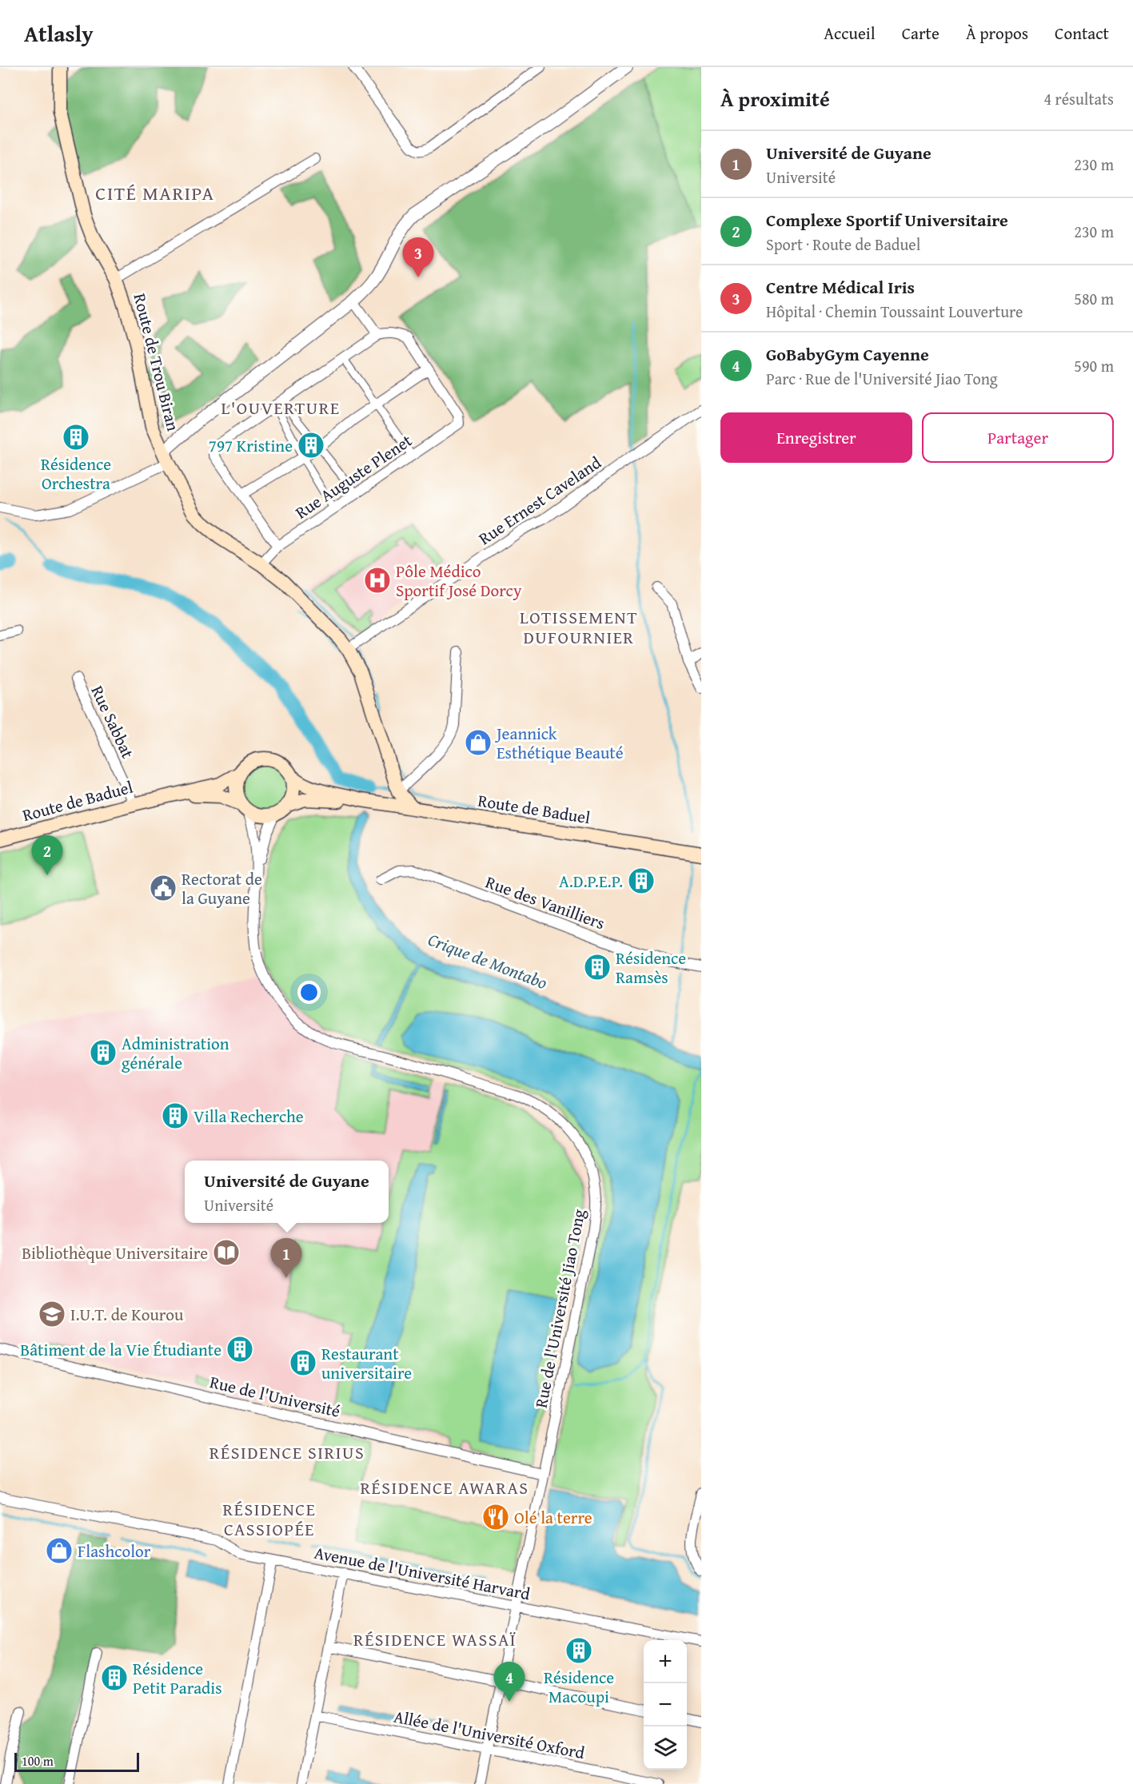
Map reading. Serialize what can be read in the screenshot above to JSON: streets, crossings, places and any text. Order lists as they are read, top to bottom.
{
  "streets": {
    "main road": ["Route de Trou Biran", "Route de Baduel"],
    "street": [
      "Rue Auguste Plenet",
      "Rue Ernest Caveland",
      "Rue Sabbat",
      "Rue des Vanilliers",
      "Rue de l'Université Jiao Tong",
      "Rue de l'Université",
      "Avenue de l'Université Harvard",
      "Allée de l'Université Oxford"
    ]
  },
  "crossings": [
    ["Route de Trou Biran", "Rue Auguste Plenet"],
    ["Route de Trou Biran", "Rue Ernest Caveland"],
    ["Route de Trou Biran", "Route de Baduel"],
    ["Rue Sabbat", "Route de Baduel"],
    ["Rue de l'Université Jiao Tong", "Rue de l'Université"],
    ["Rue de l'Université Jiao Tong", "Avenue de l'Université Harvard"],
    ["Rue de l'Université Jiao Tong", "Allée de l'Université Oxford"]
  ],
  "districts": [
    "CITÉ MARIPA",
    "L'OUVERTURE",
    "LOTISSEMENT DUFOURNIER",
    "RÉSIDENCE SIRIUS",
    "RÉSIDENCE AWARAS",
    "RÉSIDENCE CASSIOPÉE",
    "RÉSIDENCE WASSAÏ"
  ],
  "water": ["Crique de Montabo"],
  "places": {
    "building": [
      "Résidence Orchestra",
      "797 Kristine",
      "A.D.P.E.P.",
      "Résidence Ramsès",
      "Administration générale",
      "Villa Recherche",
      "Bâtiment de la Vie Étudiante",
      "Restaurant universitaire",
      "Résidence Macoupi",
      "Résidence Petit Paradis"
    ],
    "hospital": ["Pôle Médico Sportif José Dorcy"],
    "shop": ["Jeannick Esthétique Beauté", "Flashcolor"],
    "public building": ["Rectorat de la Guyane"],
    "library": ["Bibliothèque Universitaire"],
    "school or university": ["I.U.T. de Kourou"],
    "restaurant": ["Olé la terre"]
  },
  "scale_bar": "100 m",
  "page": {
    "header": "Atlasly",
    "nav": [
      "Accueil",
      "Carte",
      "À propos",
      "Contact"
    ],
    "heading": ["À proximité", "4 résultats"],
    "list": [
      {
        "mark": "1",
        "name": "Université de Guyane",
        "note": "Université",
        "value": "230 m"
      },
      {
        "mark": "2",
        "name": "Complexe Sportif Universitaire",
        "note": "Sport · Route de Baduel",
        "value": "230 m"
      },
      {
        "mark": "3",
        "name": "Centre Médical Iris",
        "note": "Hôpital · Chemin Toussaint Louverture",
        "value": "580 m"
      },
      {
        "mark": "4",
        "name": "GoBabyGym Cayenne",
        "note": "Parc · Rue de l'Université Jiao Tong",
        "value": "590 m"
      }
    ],
    "pins": [
      "3",
      "2",
      "1",
      "4"
    ],
    "buttons": ["Enregistrer", "Partager"],
    "popup": ["Université de Guyane", "Université"],
    "map_buttons": ["+", "−"],
    "scale": "100 m"
  }
}
